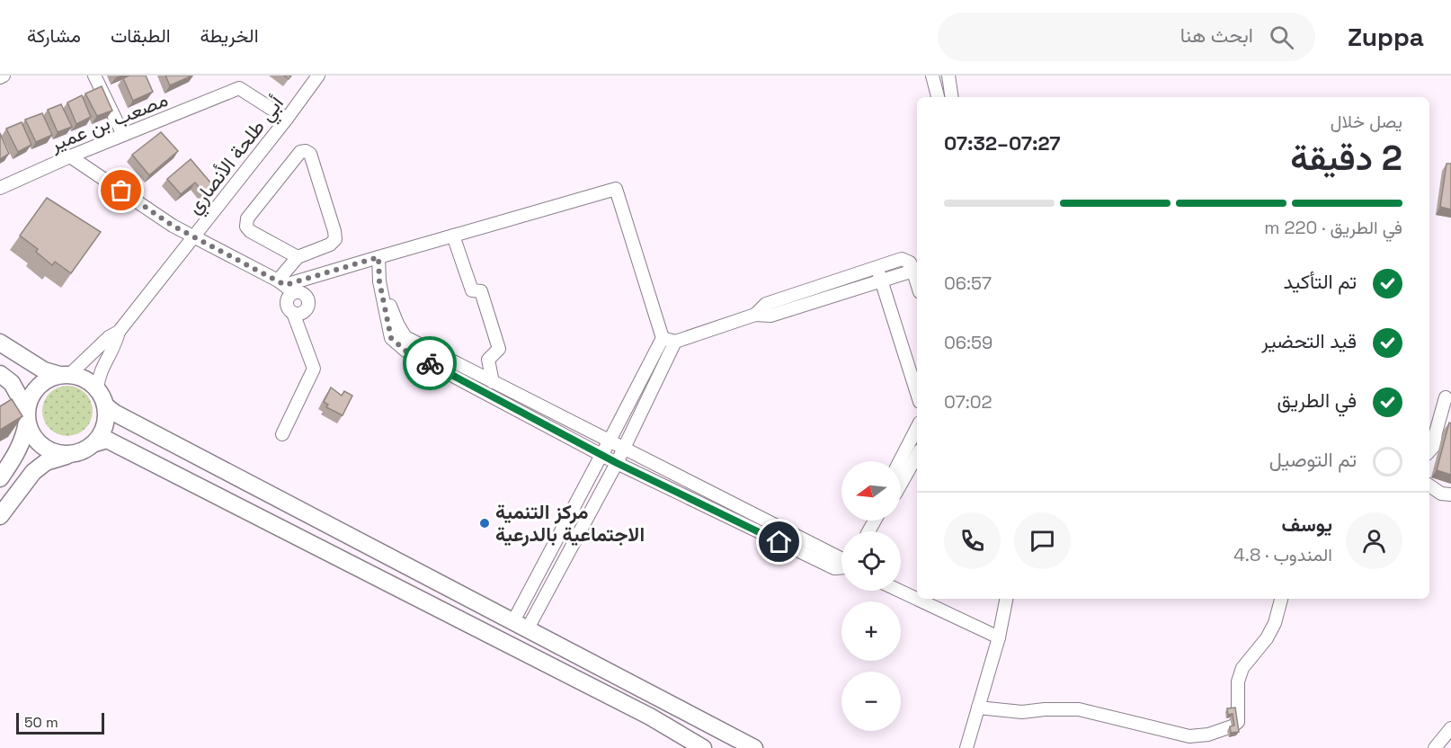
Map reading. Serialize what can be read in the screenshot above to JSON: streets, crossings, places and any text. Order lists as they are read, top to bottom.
{
  "streets": {
    "street": ["مصعب بن عمير", "أبي طلحة الأنصاري"]
  },
  "crossings": [
    ["مصعب بن عمير", "أبي طلحة الأنصاري"]
  ],
  "places": ["مركز التنمية الاجتماعية بالدرعية"],
  "scale_bar": "50 m",
  "north": "left",
  "page": {
    "header": "Zuppa",
    "search": "ابحث هنا",
    "nav": ["الخريطة", "الطبقات", "مشاركة"],
    "heading": ["2 دقيقة", "يصل خلال", "07:27–07:32"],
    "panel": ["يوسف", "المندوب · 4.8"],
    "bar": "في الطريق · 220 m",
    "list": [
      ["تم التأكيد", "06:57"],
      ["قيد التحضير", "06:59"],
      ["في الطريق", "07:02"],
      "تم التوصيل"
    ],
    "map_buttons": ["+", "−"],
    "scale": "50 m"
  }
}
